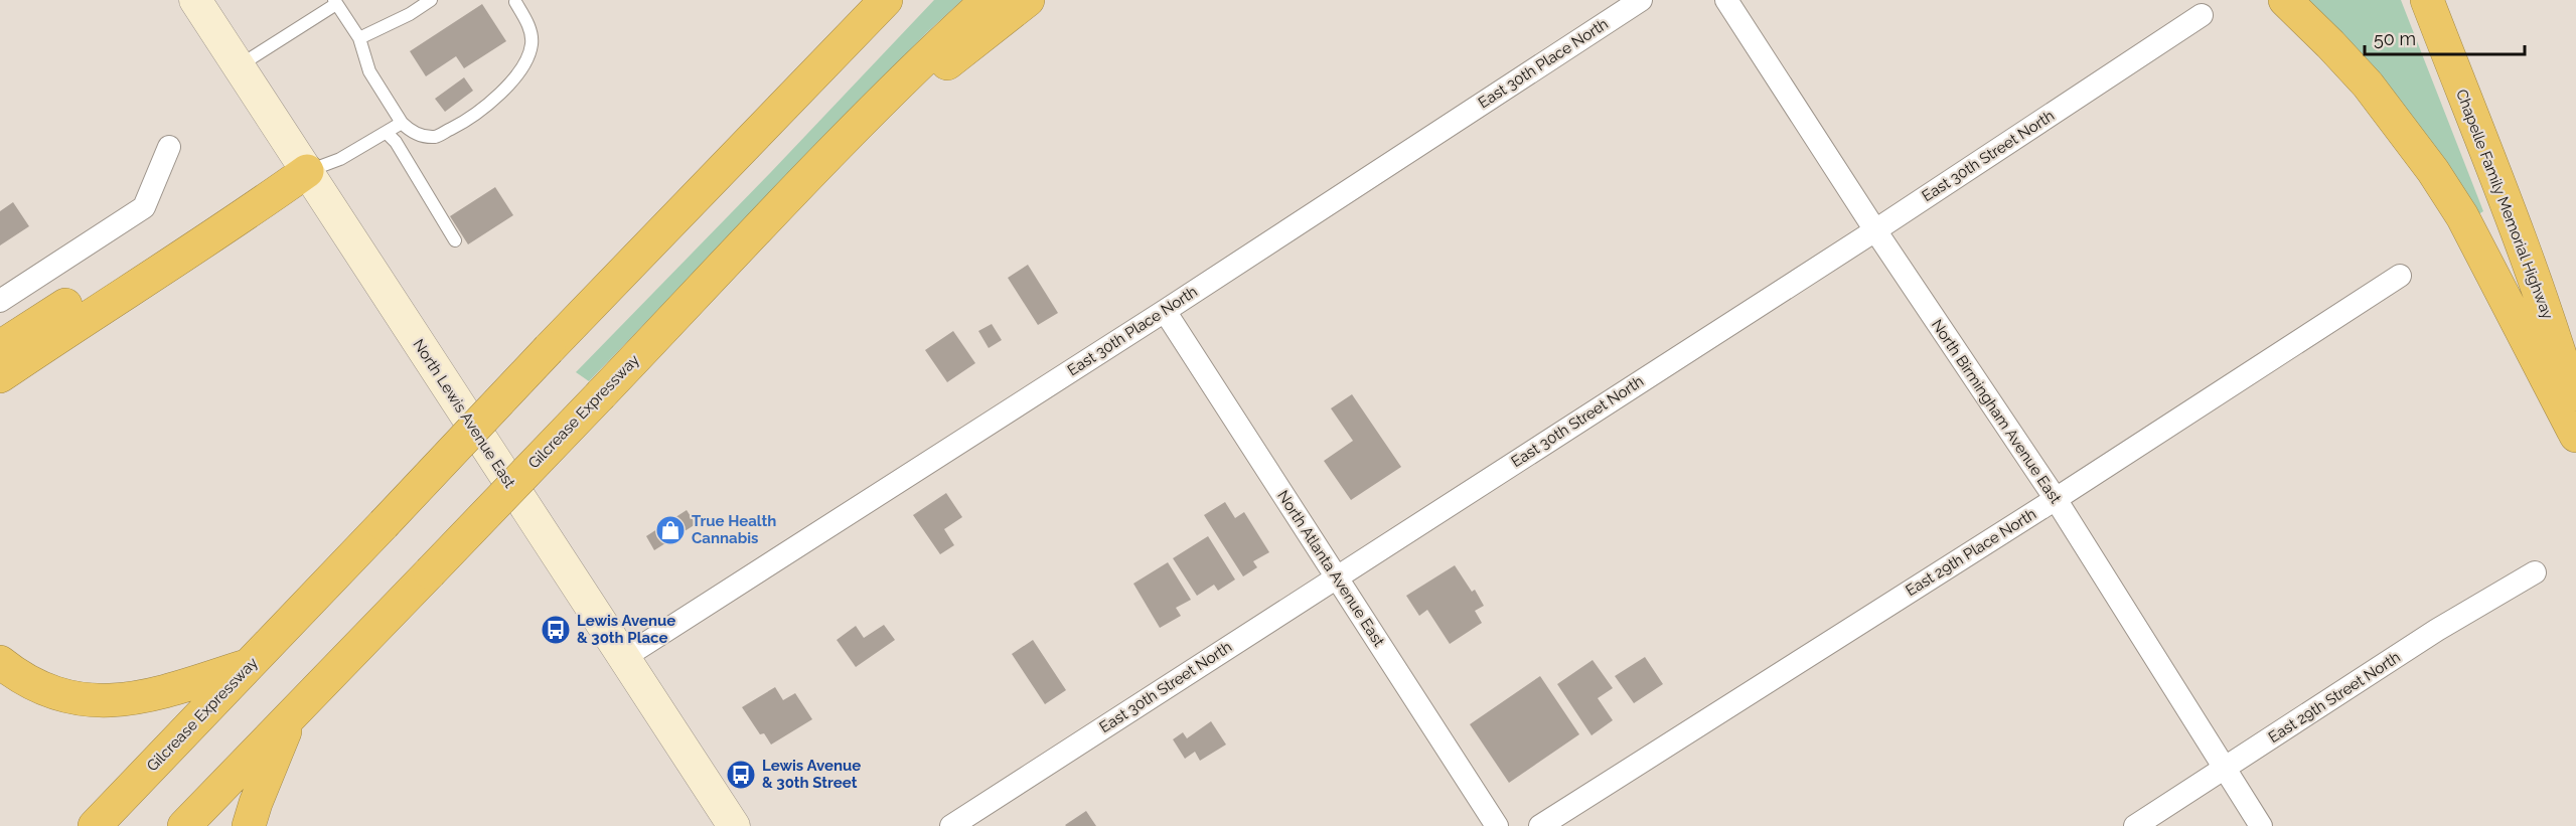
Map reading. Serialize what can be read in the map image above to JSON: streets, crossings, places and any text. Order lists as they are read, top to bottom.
{
  "streets": {
    "highway": ["Chapelle Family Memorial Highway", "Gilcrease Expressway"],
    "main road": ["North Lewis Avenue East"],
    "street": [
      "East 30th Place North",
      "East 30th Street North",
      "North Birmingham Avenue East",
      "East 29th Place North",
      "North Atlanta Avenue East",
      "East 29th Street North"
    ]
  },
  "crossings": [
    ["East 30th Place North", "North Lewis Avenue East"],
    ["East 30th Place North", "North Atlanta Avenue East"],
    ["East 30th Street North", "North Birmingham Avenue East"],
    ["East 30th Street North", "North Atlanta Avenue East"],
    ["North Birmingham Avenue East", "East 29th Place North"],
    ["North Birmingham Avenue East", "East 29th Street North"]
  ],
  "places": {
    "shop": ["True Health Cannabis"],
    "bus stop": ["Lewis Avenue & 30th Place", "Lewis Avenue & 30th Street"]
  },
  "scale_bar": "50 m"
}
